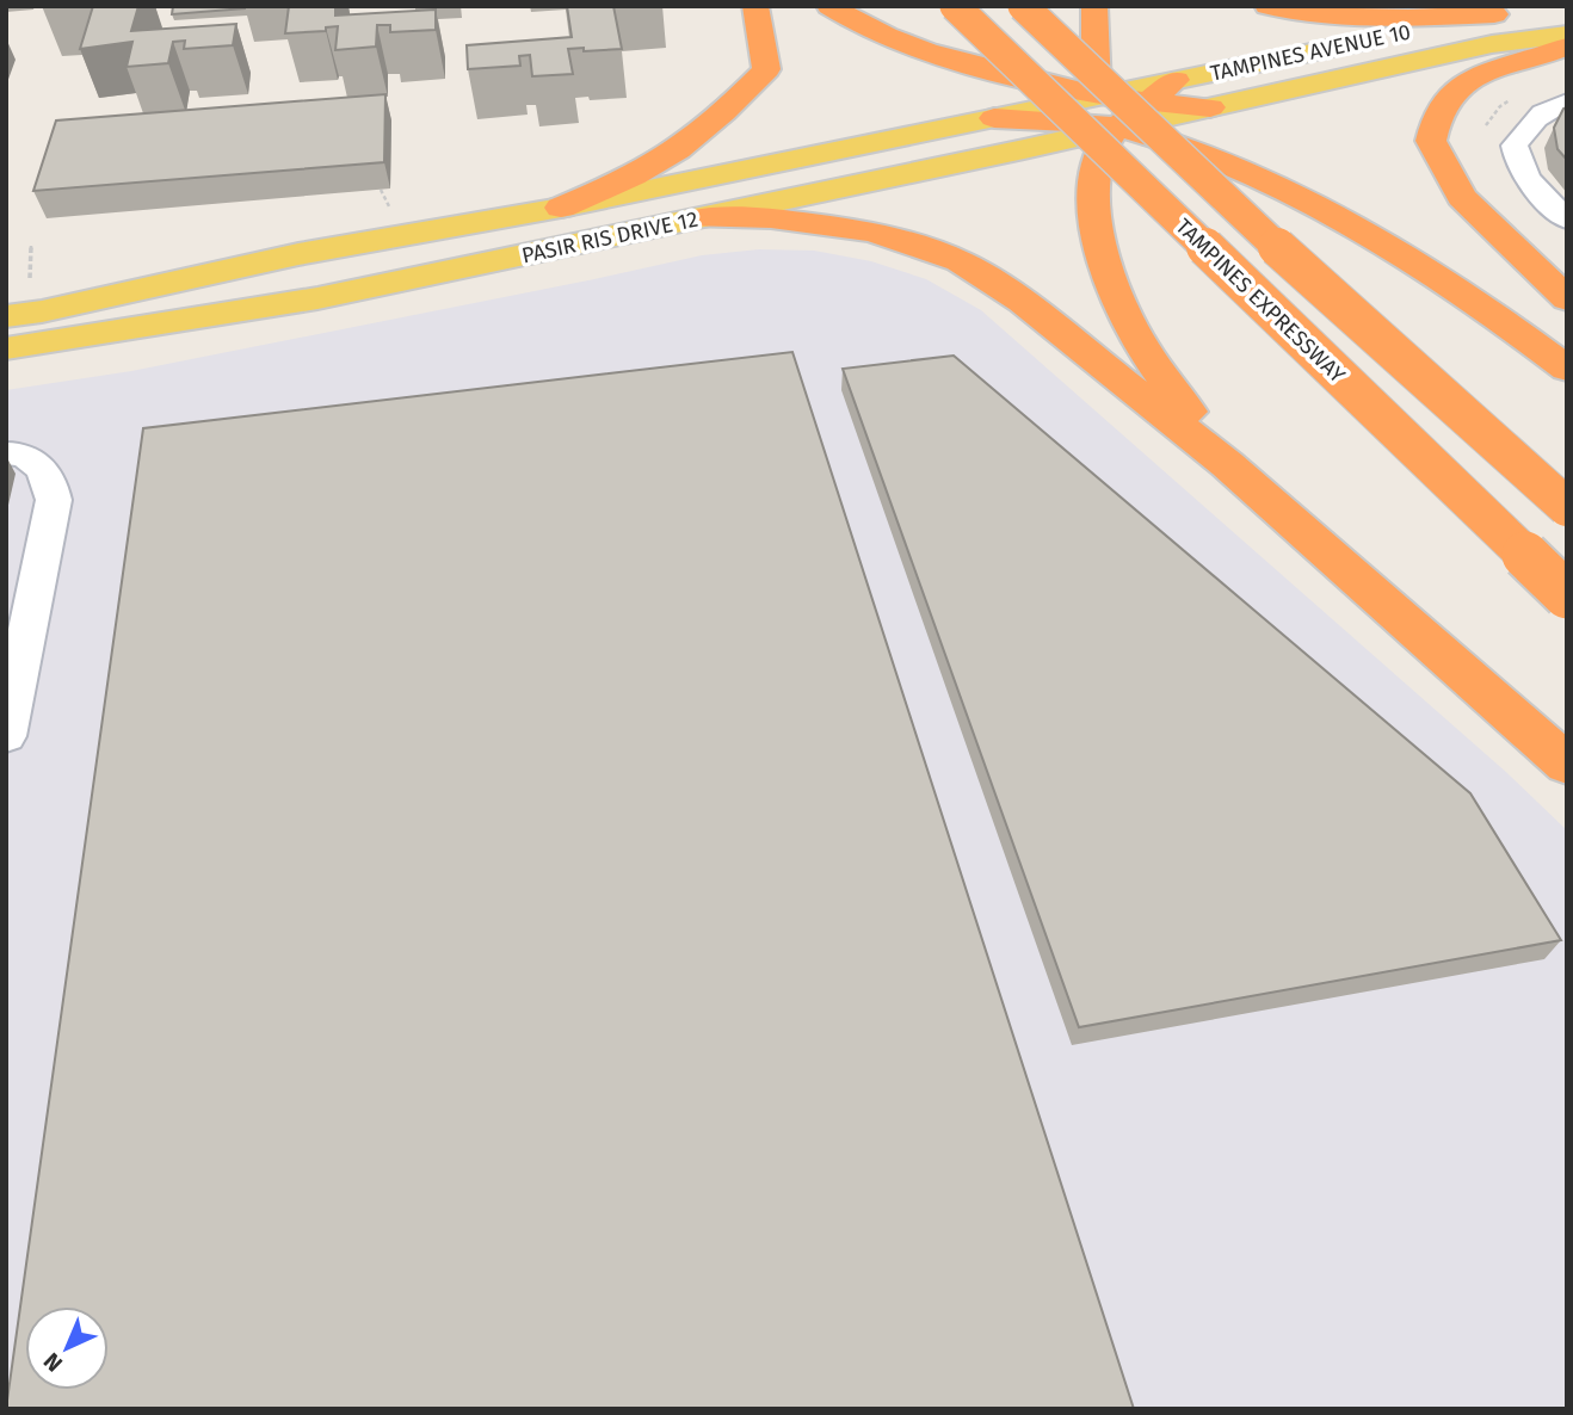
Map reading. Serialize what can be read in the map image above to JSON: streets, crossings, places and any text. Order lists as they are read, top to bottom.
{
  "streets": {
    "highway": ["TAMPINES EXPRESSWAY"],
    "main road": ["TAMPINES AVENUE 10", "PASIR RIS DRIVE 12"]
  },
  "crossings": [
    ["TAMPINES AVENUE 10", "PASIR RIS DRIVE 12"]
  ],
  "north": "bottom left"
}
